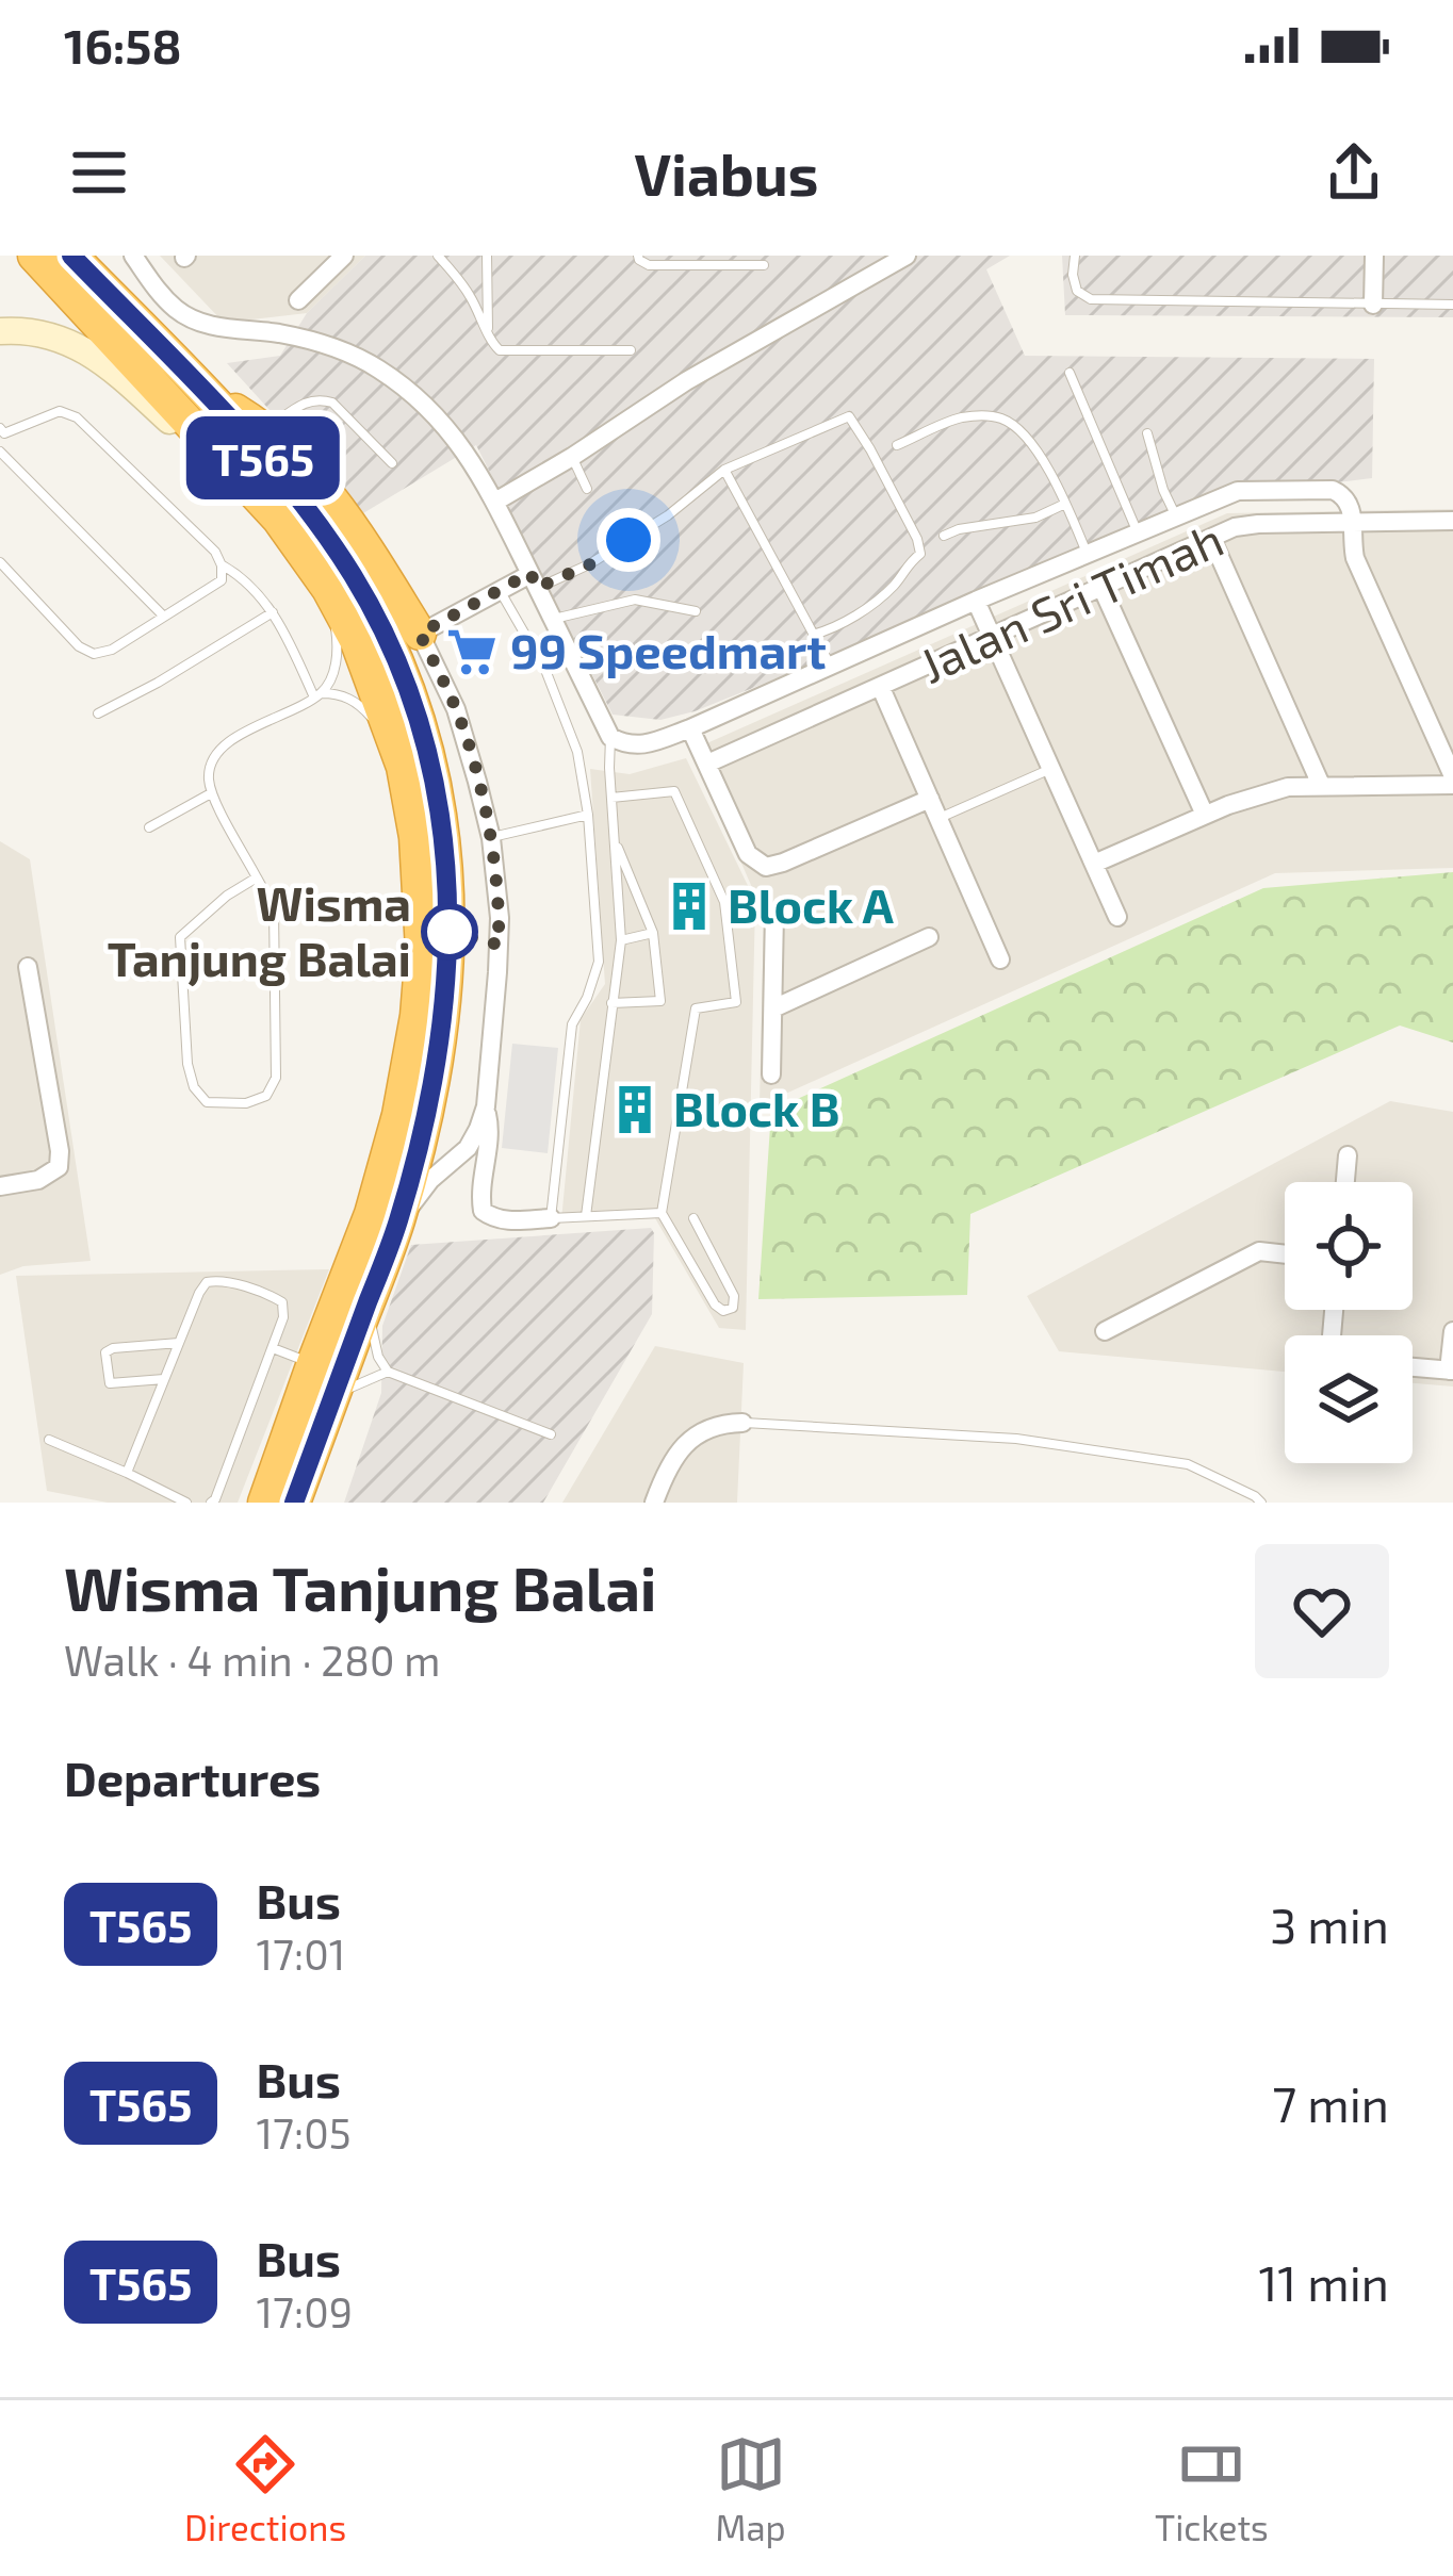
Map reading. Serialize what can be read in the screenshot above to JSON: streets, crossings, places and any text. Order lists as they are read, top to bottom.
{
  "streets": {
    "street": ["Jalan Sri Timah"]
  },
  "places": {
    "supermarket": ["99 Speedmart"],
    "building": ["Block A", "Block B"],
    "other": ["Wisma Tanjung Balai"]
  },
  "lines": ["bus line T565"],
  "page": {
    "status": "16:58",
    "header": "Viabus",
    "on_map": "T565",
    "heading": [
      ["Wisma Tanjung Balai", "Walk · 4 min · 280 m"],
      "Departures"
    ],
    "list": [
      {
        "mark": "T565",
        "name": "Bus",
        "note": "17:01",
        "value": "3 min"
      },
      {
        "mark": "T565",
        "name": "Bus",
        "note": "17:05",
        "value": "7 min"
      },
      {
        "mark": "T565",
        "name": "Bus",
        "note": "17:09",
        "value": "11 min"
      }
    ],
    "tabs": ["Directions", "Map", "Tickets"]
  }
}
